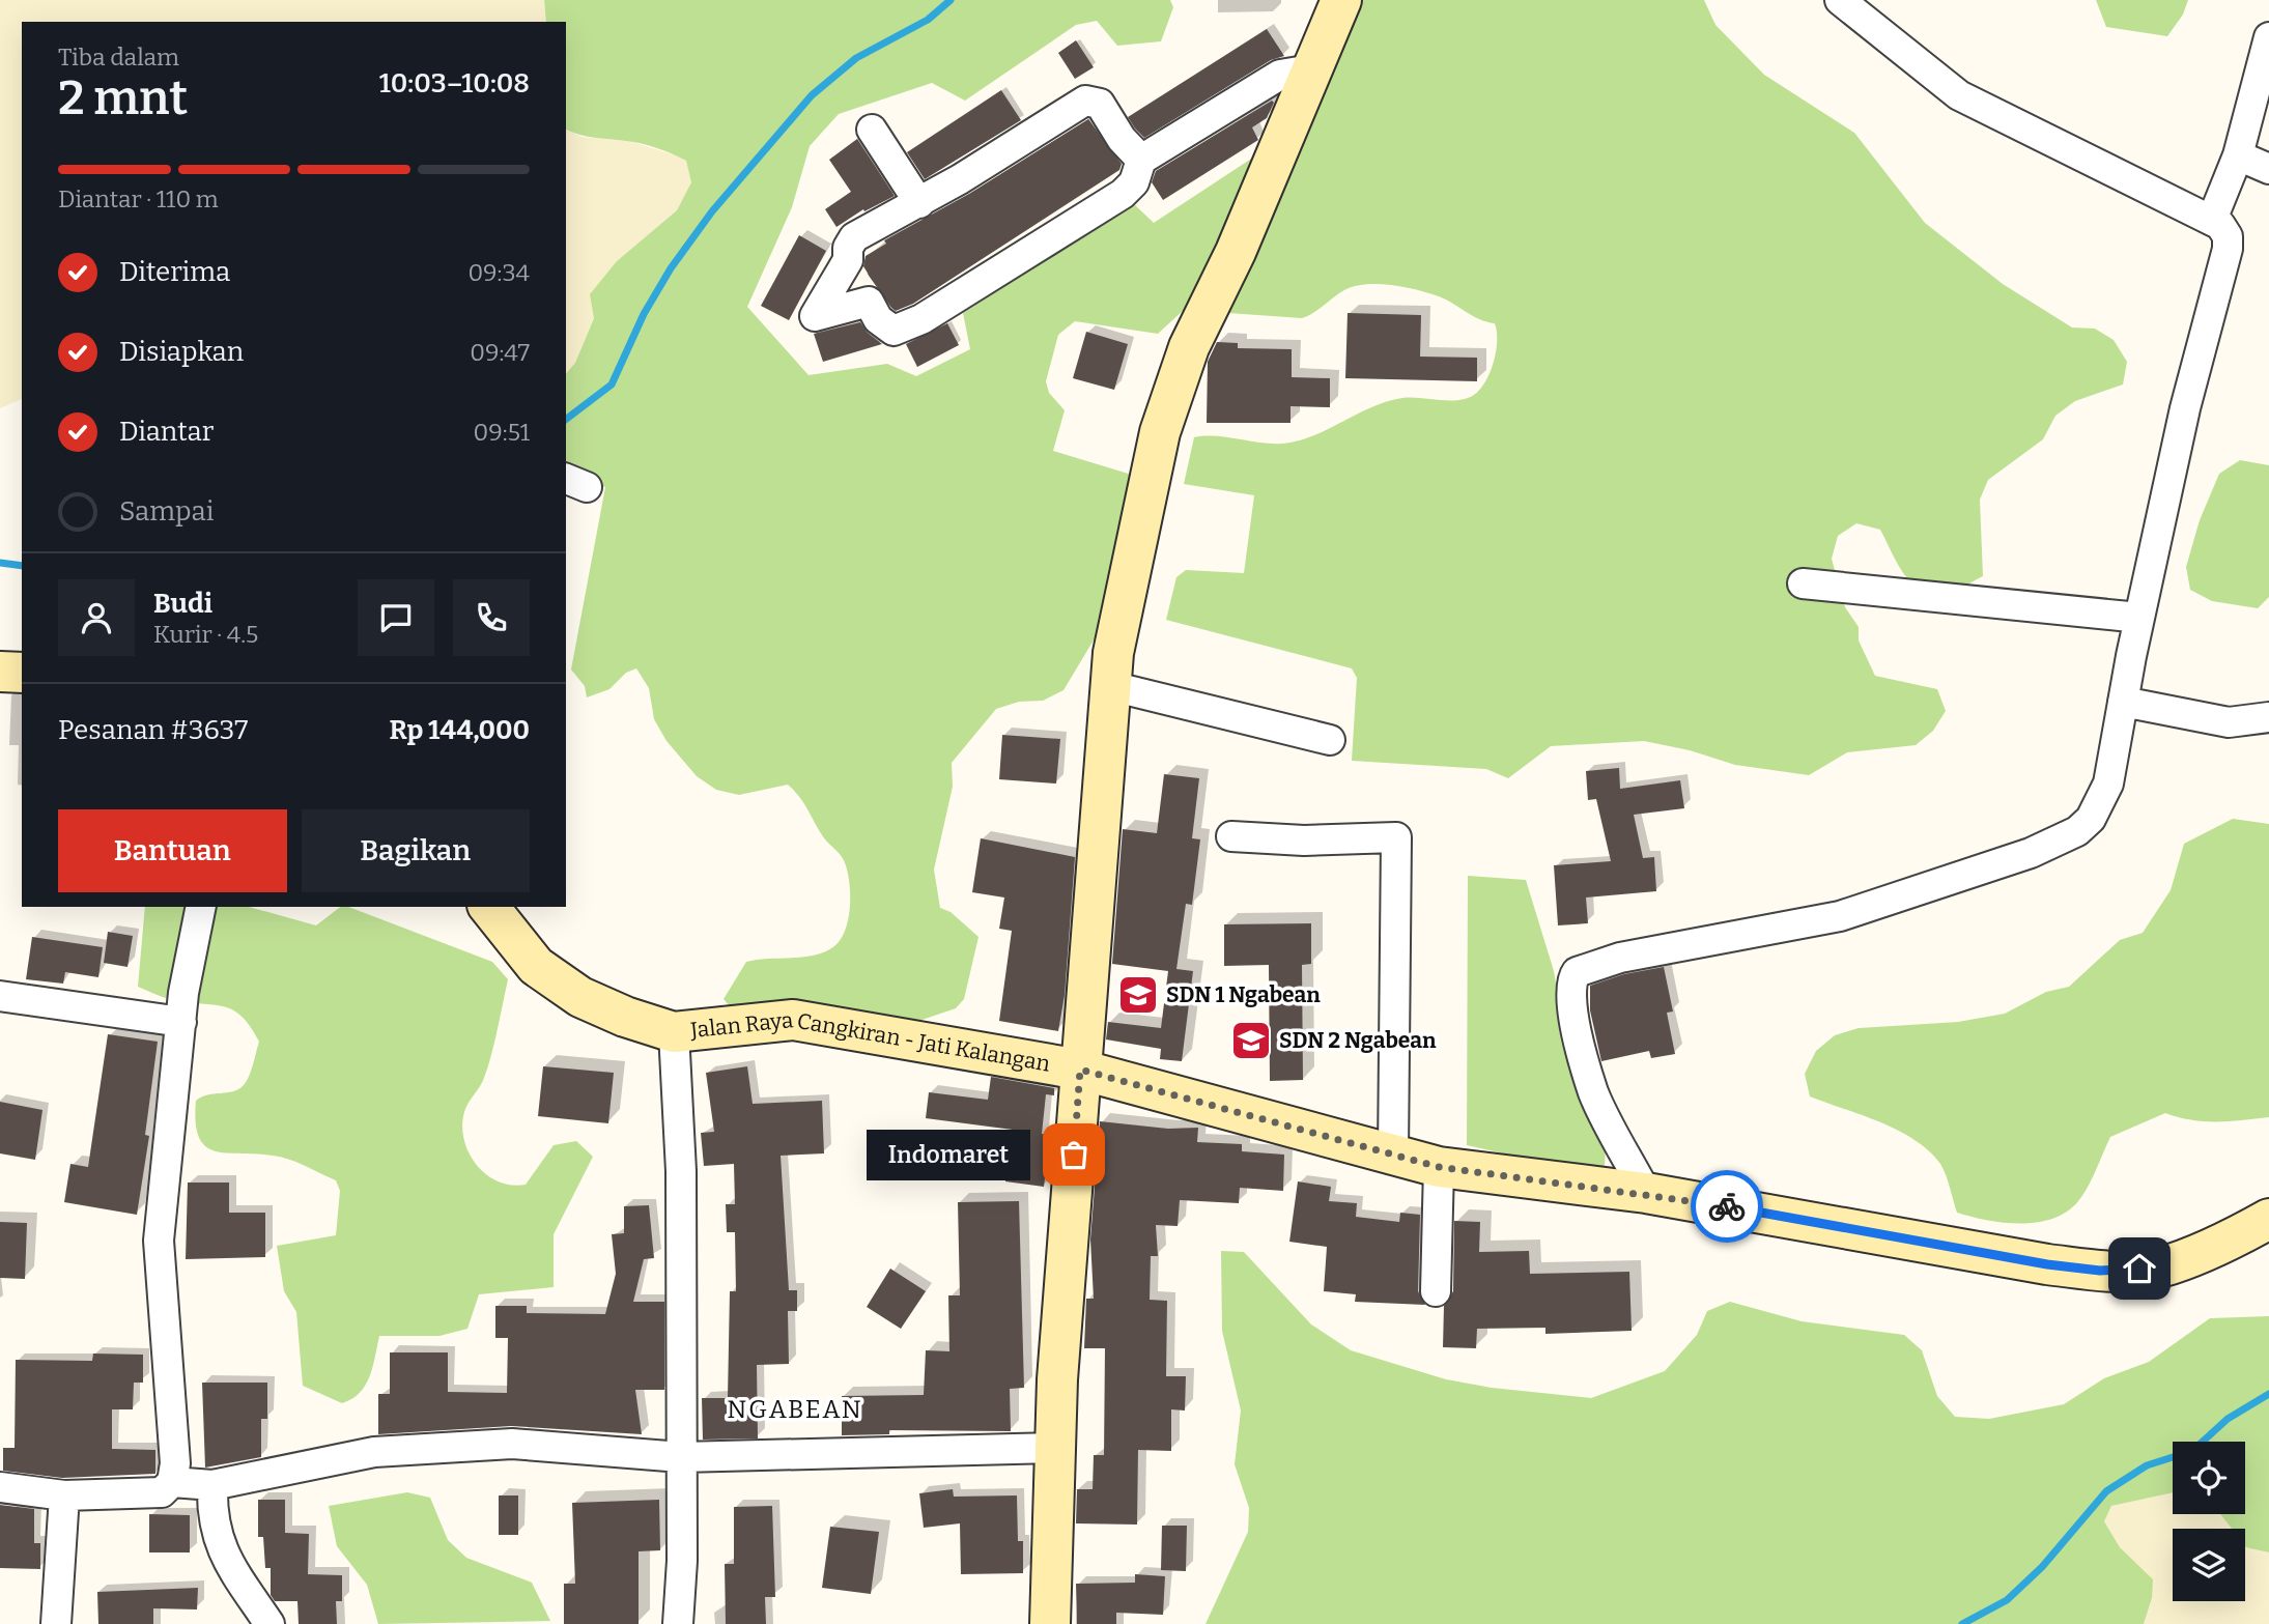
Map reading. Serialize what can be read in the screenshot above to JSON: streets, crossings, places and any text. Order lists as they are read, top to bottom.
{
  "streets": {
    "street": ["Jalan Raya Cangkiran - Jati Kalangan"]
  },
  "districts": ["NGABEAN"],
  "places": {
    "school or university": ["SDN 1 Ngabean", "SDN 2 Ngabean"],
    "other": ["Indomaret"]
  },
  "page": {
    "heading": ["2 mnt", "Tiba dalam", "10:03–10:08"],
    "panel": [
      "Budi",
      "Kurir · 4.5",
      "Pesanan #3637",
      "Rp 144,000"
    ],
    "bar": "Diantar · 110 m",
    "list": [
      ["Diterima", "09:34"],
      ["Disiapkan", "09:47"],
      ["Diantar", "09:51"],
      "Sampai"
    ],
    "buttons": ["Bantuan", "Bagikan"],
    "bubble": "Indomaret"
  }
}
